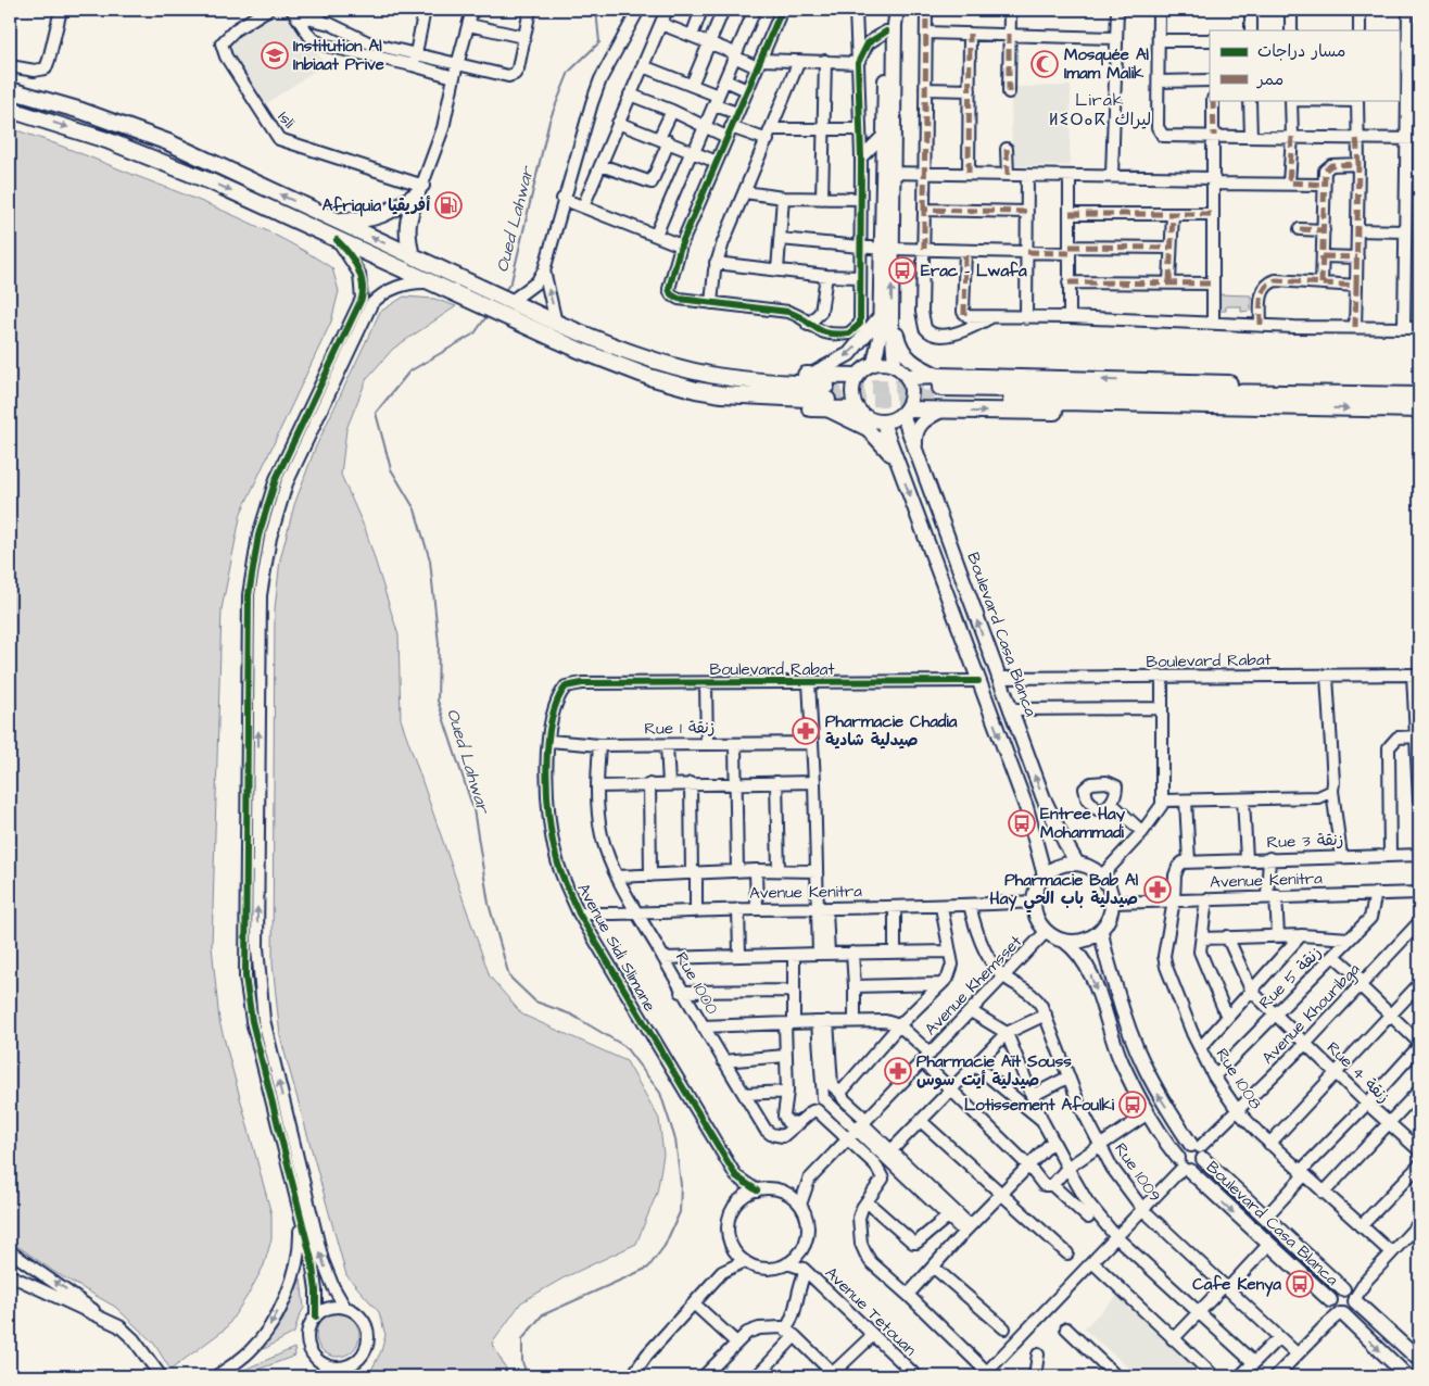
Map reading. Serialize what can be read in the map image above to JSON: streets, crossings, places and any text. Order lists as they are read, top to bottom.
{
  "streets": {
    "main road": ["Boulevard Casa Blanca"],
    "street": [
      "Isli",
      "Boulevard Rabat",
      "Rue 1 زنقة",
      "Rue 3 زنقة",
      "Avenue Kenitra",
      "Avenue Sidi Slimane",
      "Rue 5 زنقة",
      "Rue 1000",
      "Avenue Khemsset",
      "Avenue Khouribga",
      "Rue 4 زنقة",
      "Rue 1008",
      "Rue 1009",
      "Avenue Tetouan"
    ]
  },
  "crossings": [
    ["Boulevard Casa Blanca", "Boulevard Rabat"],
    ["Boulevard Casa Blanca", "Avenue Kenitra"],
    ["Boulevard Casa Blanca", "Avenue Khemsset"],
    ["Boulevard Casa Blanca", "Avenue Khouribga"],
    ["Boulevard Rabat", "Avenue Sidi Slimane"],
    ["Rue 1 زنقة", "Avenue Sidi Slimane"],
    ["Rue 1 زنقة", "Rue 1000"],
    ["Rue 3 زنقة", "Rue 1008"],
    ["Avenue Kenitra", "Avenue Sidi Slimane"],
    ["Avenue Kenitra", "Rue 5 زنقة"],
    ["Avenue Kenitra", "Rue 1000"],
    ["Avenue Kenitra", "Avenue Khemsset"],
    ["Avenue Kenitra", "Rue 1008"],
    ["Avenue Sidi Slimane", "Avenue Khemsset"],
    ["Avenue Sidi Slimane", "Avenue Tetouan"],
    ["Rue 5 زنقة", "Rue 4 زنقة"],
    ["Rue 5 زنقة", "Rue 1008"],
    ["Rue 1000", "Avenue Khemsset"],
    ["Avenue Khemsset", "Rue 1009"],
    ["Avenue Khemsset", "Avenue Tetouan"],
    ["Avenue Khouribga", "Rue 4 زنقة"],
    ["Avenue Khouribga", "Rue 1008"]
  ],
  "districts": ["Lirak ⵍⵉⵔⴰⴽ ليراك"],
  "water": ["Oued Lahwar"],
  "places": {
    "school or university": ["Institution Al Inbiaat Prive"],
    "mosque": ["Mosquée Al Imam Malik"],
    "fuel station": ["Afriquia أفريقيا"],
    "bus stop": [
      "Erac - Lwafa",
      "Entree Hay Mohammadi",
      "Lotissement Afoulki",
      "Cafe Kenya"
    ],
    "pharmacy": ["Pharmacie Chadia صيدلية شادية", "Pharmacie Bab Al Hay صيدلية باب الحي", "Pharmacie Aït Souss صيدلية أيت سوس"]
  },
  "legend": ["مسار دراجات", "ممر"]
}
